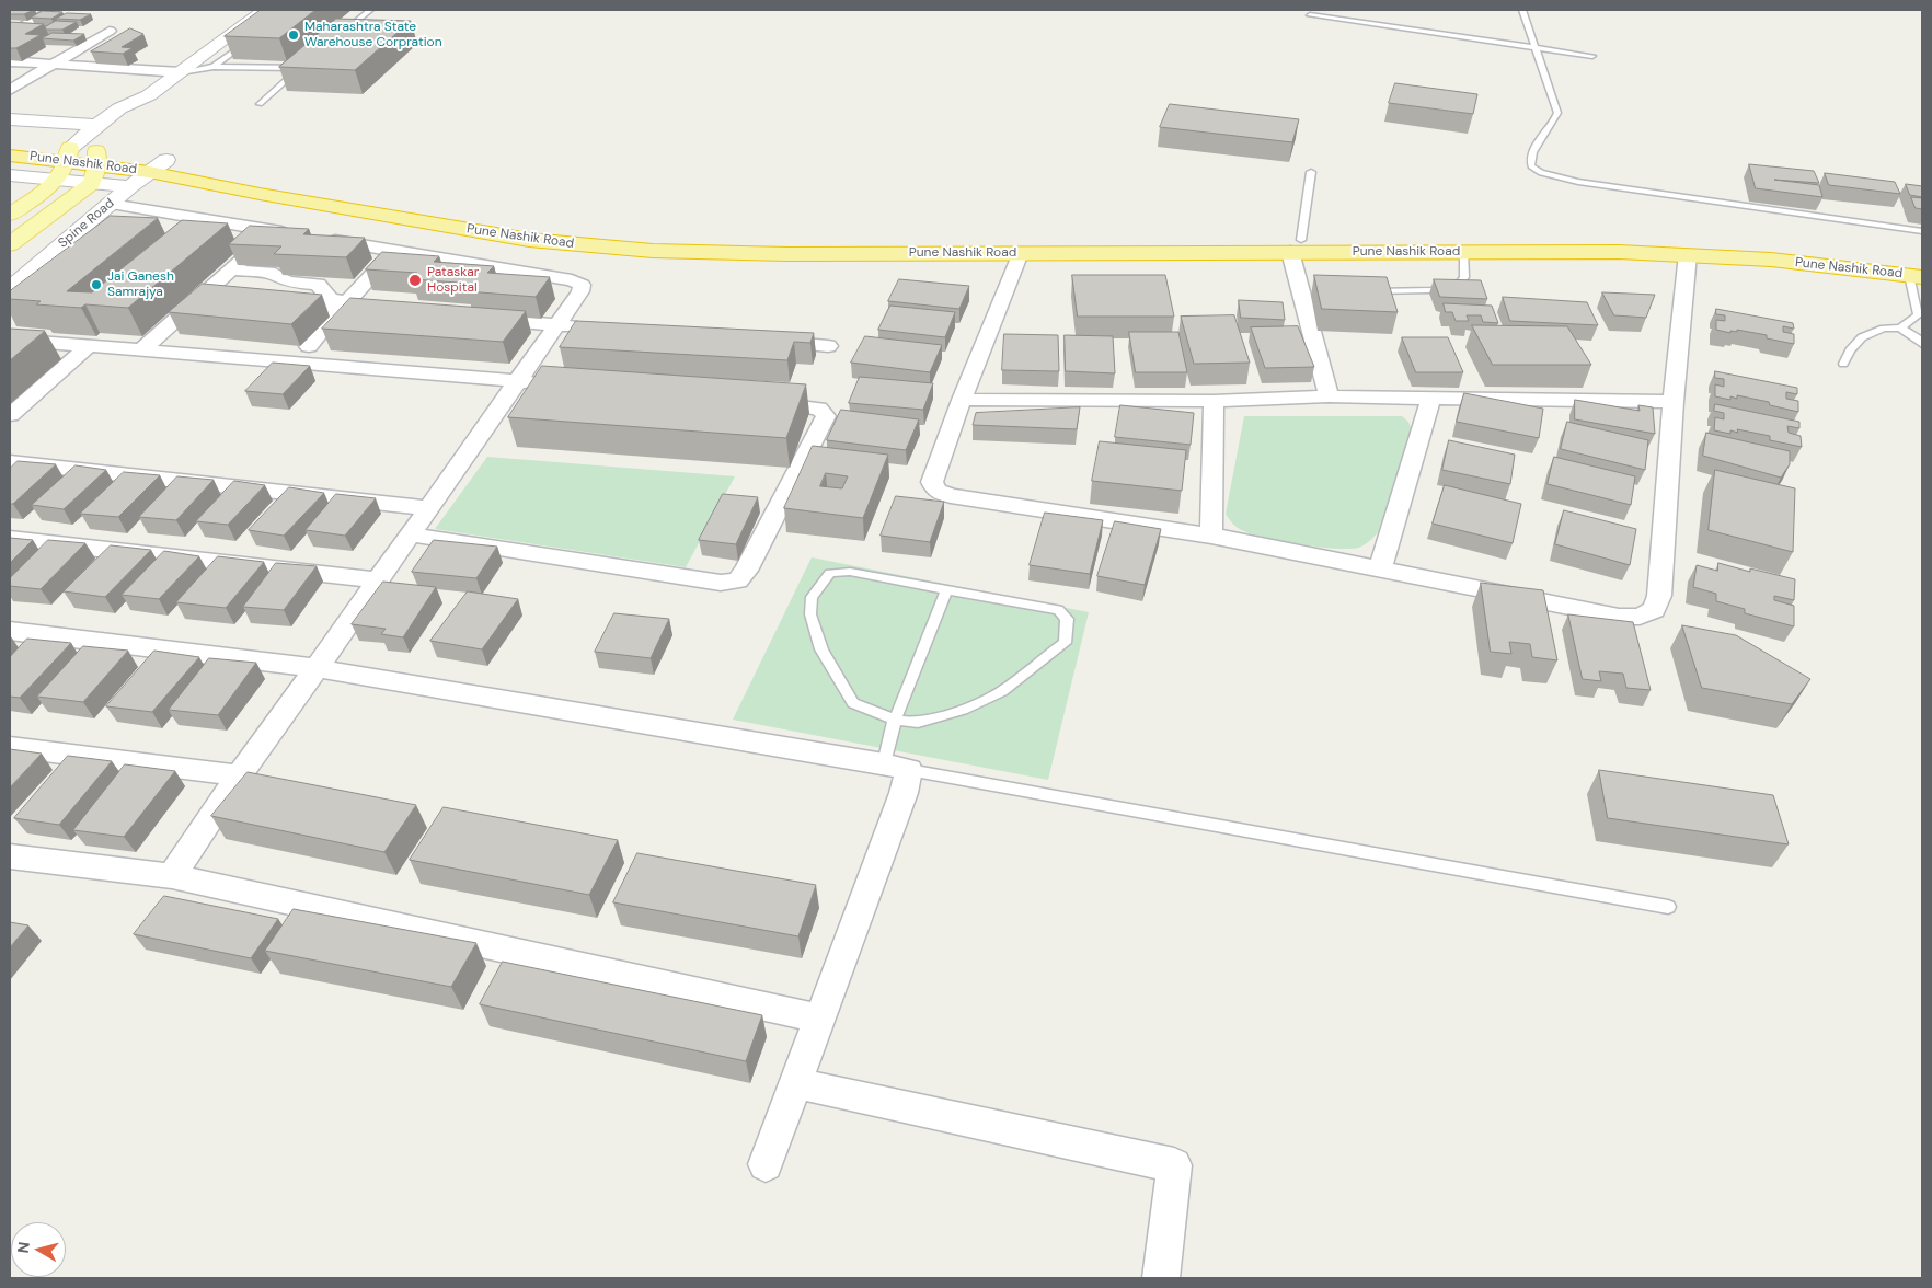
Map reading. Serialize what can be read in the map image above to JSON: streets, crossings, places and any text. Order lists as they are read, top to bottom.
{
  "streets": {
    "highway": ["Pune Nashik Road"],
    "main road": ["Spine Road"]
  },
  "crossings": [
    ["Pune Nashik Road", "Spine Road"]
  ],
  "places": ["Maharashtra State Warehouse Corpration", "Pataskar Hospital", "Jai Ganesh Samrajya"],
  "north": "left"
}
